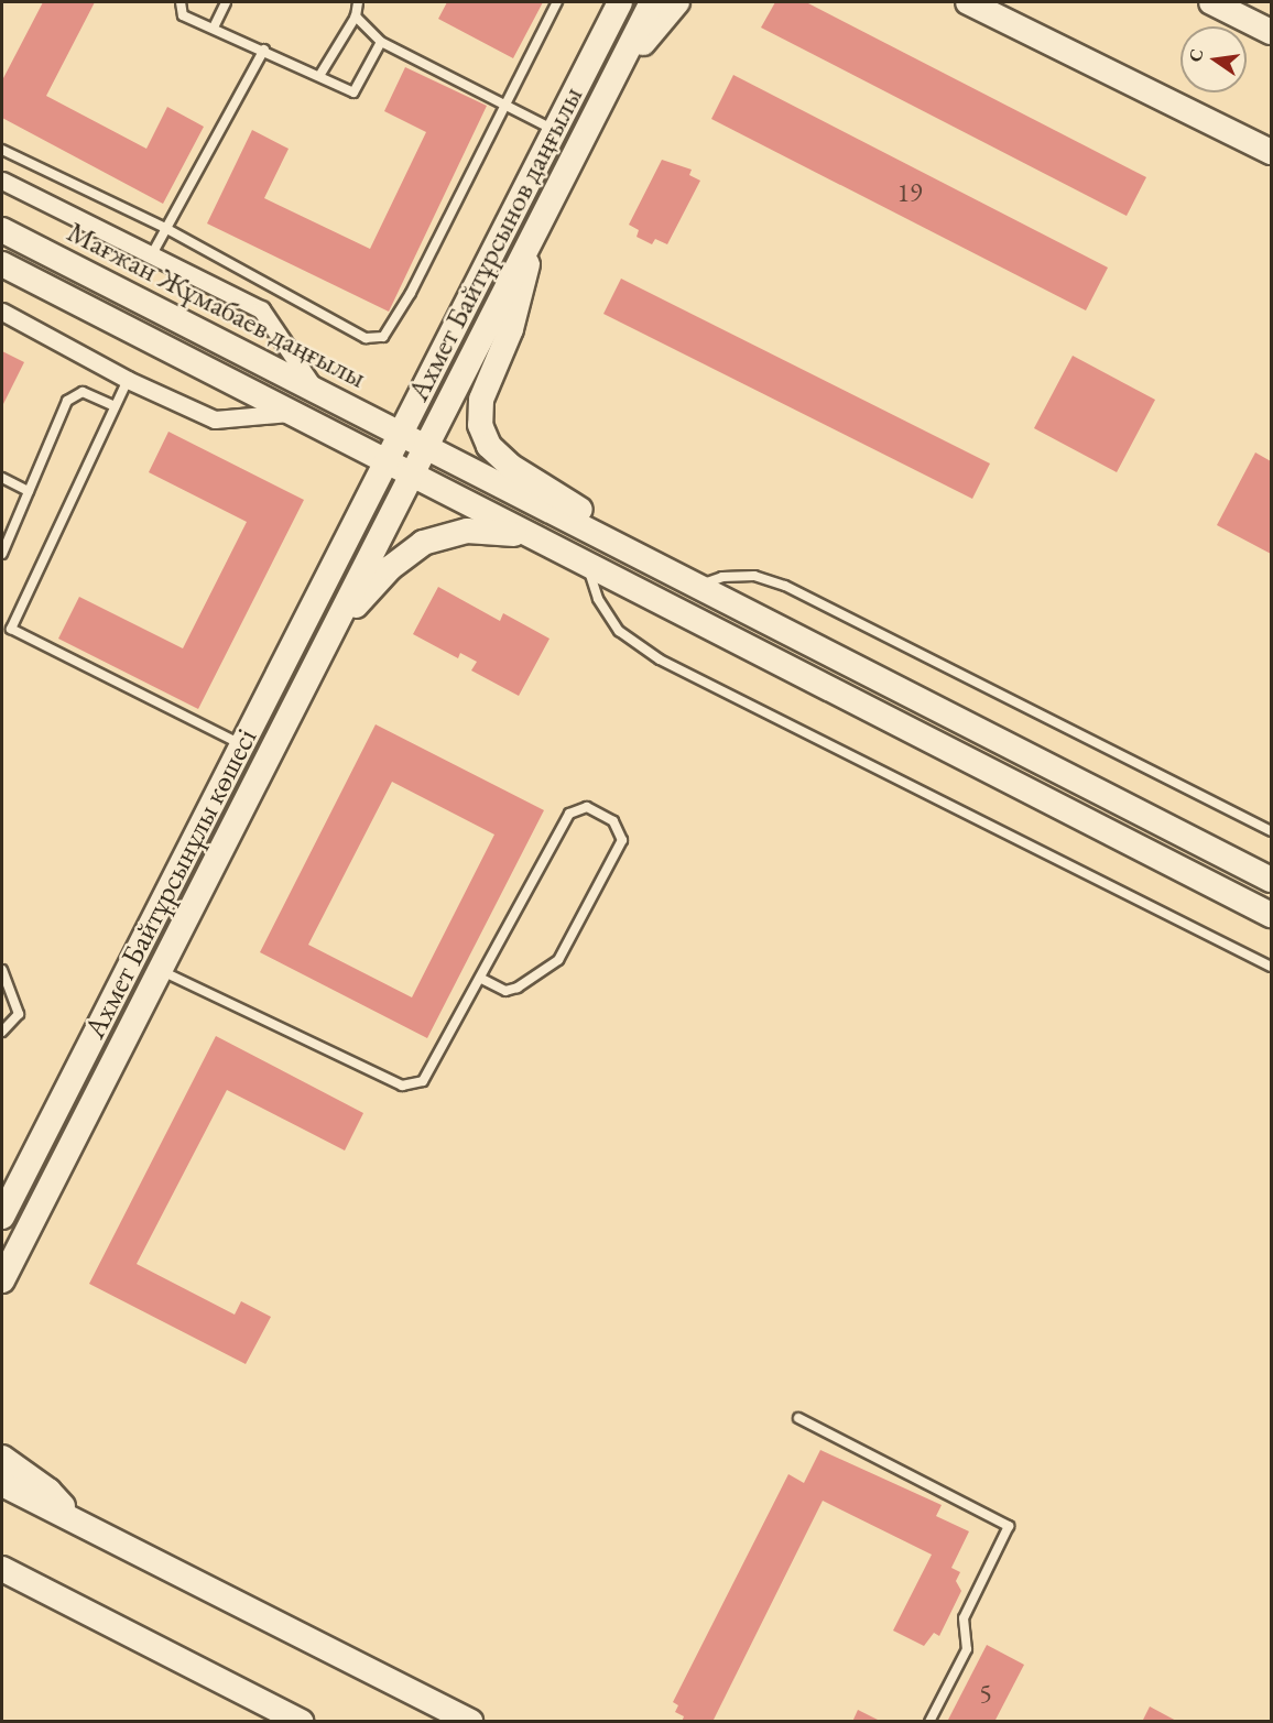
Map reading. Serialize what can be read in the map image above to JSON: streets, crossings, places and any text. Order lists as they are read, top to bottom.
{
  "streets": {
    "street": ["Ахмет Байтұрсынов даңғылы", "Мағжан Жұмабаев даңғылы", "Ахмет Байтұрсынұлы көшесі"]
  },
  "crossings": [
    ["Ахмет Байтұрсынов даңғылы", "Мағжан Жұмабаев даңғылы"],
    ["Ахмет Байтұрсынов даңғылы", "Ахмет Байтұрсынұлы көшесі"]
  ],
  "house_numbers": ["19", "5"],
  "north": "left"
}
